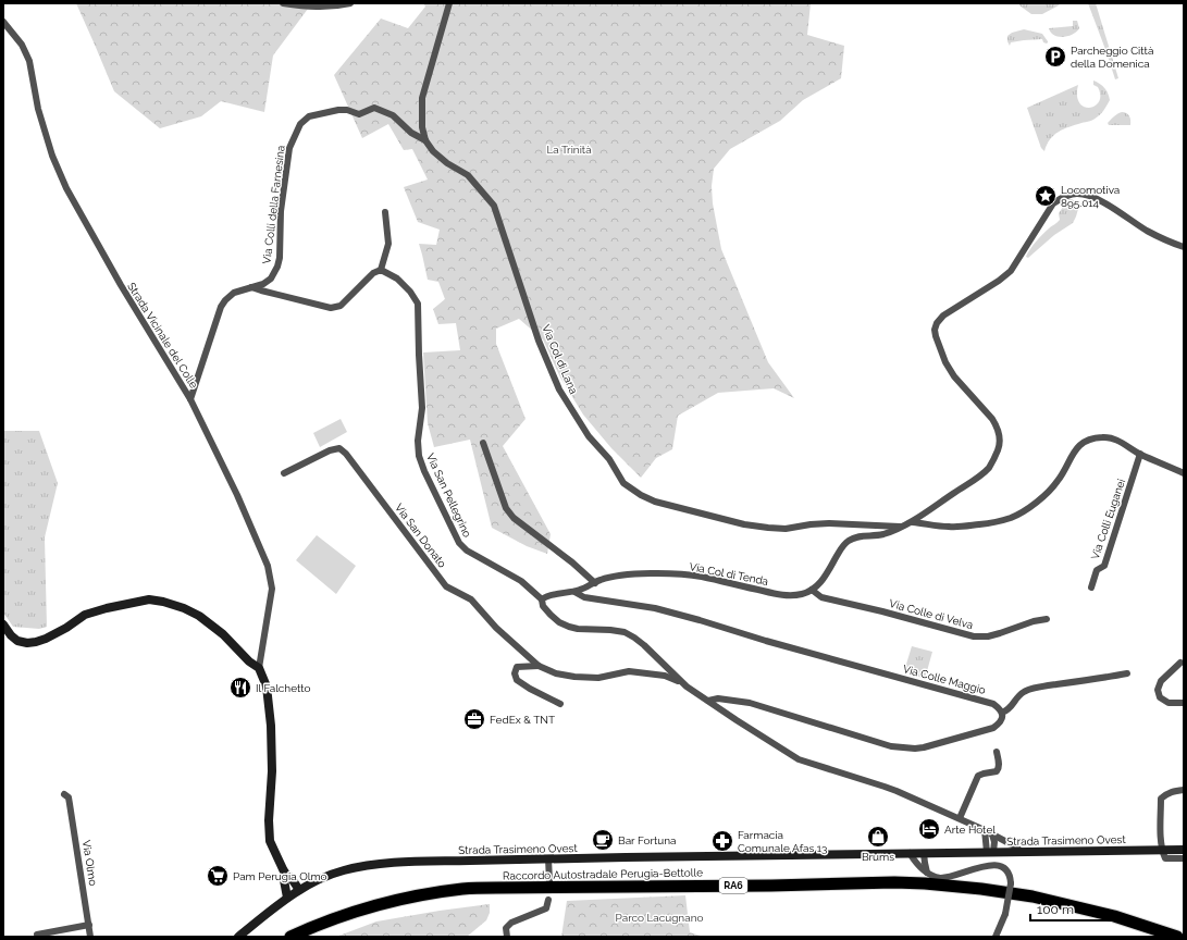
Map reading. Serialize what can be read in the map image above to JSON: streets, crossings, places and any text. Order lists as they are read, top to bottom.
{
  "streets": {
    "highway": ["Raccordo Autostradale Perugia-Bettolle", "RA6"],
    "main road": ["Strada Trasimeno Ovest"],
    "street": [
      "Via Colli della Farnesina",
      "Strada Vicinale del Colle",
      "Via Col di Lana",
      "Via San Pellegrino",
      "Via Colli Euganei",
      "Via San Donato",
      "Via Col di Tenda",
      "Via Colle di Velva",
      "Via Colle Maggio",
      "Via Olmo"
    ]
  },
  "crossings": [
    ["Via Colli della Farnesina", "Strada Vicinale del Colle"],
    ["Via Colli della Farnesina", "Via Col di Lana"],
    ["Via Col di Lana", "Via Col di Tenda"],
    ["Via San Pellegrino", "Via Col di Tenda"],
    ["Via Col di Tenda", "Via Colle di Velva"],
    ["Via Col di Tenda", "Via Colle Maggio"]
  ],
  "parks": ["La Trinità", "Parco Lacugnano"],
  "places": {
    "parking": ["Parcheggio Città della Domenica"],
    "place": ["Locomotiva 895.014"],
    "restaurant": ["Il Falchetto"],
    "office": ["FedEx & TNT"],
    "hotel": ["Arte Hotel"],
    "shop": ["Brums"],
    "cafe": ["Bar Fortuna"],
    "pharmacy": ["Farmacia Comunale Afas 13"],
    "supermarket": ["Pam Perugia Olmo"]
  },
  "scale_bar": "100 m"
}
